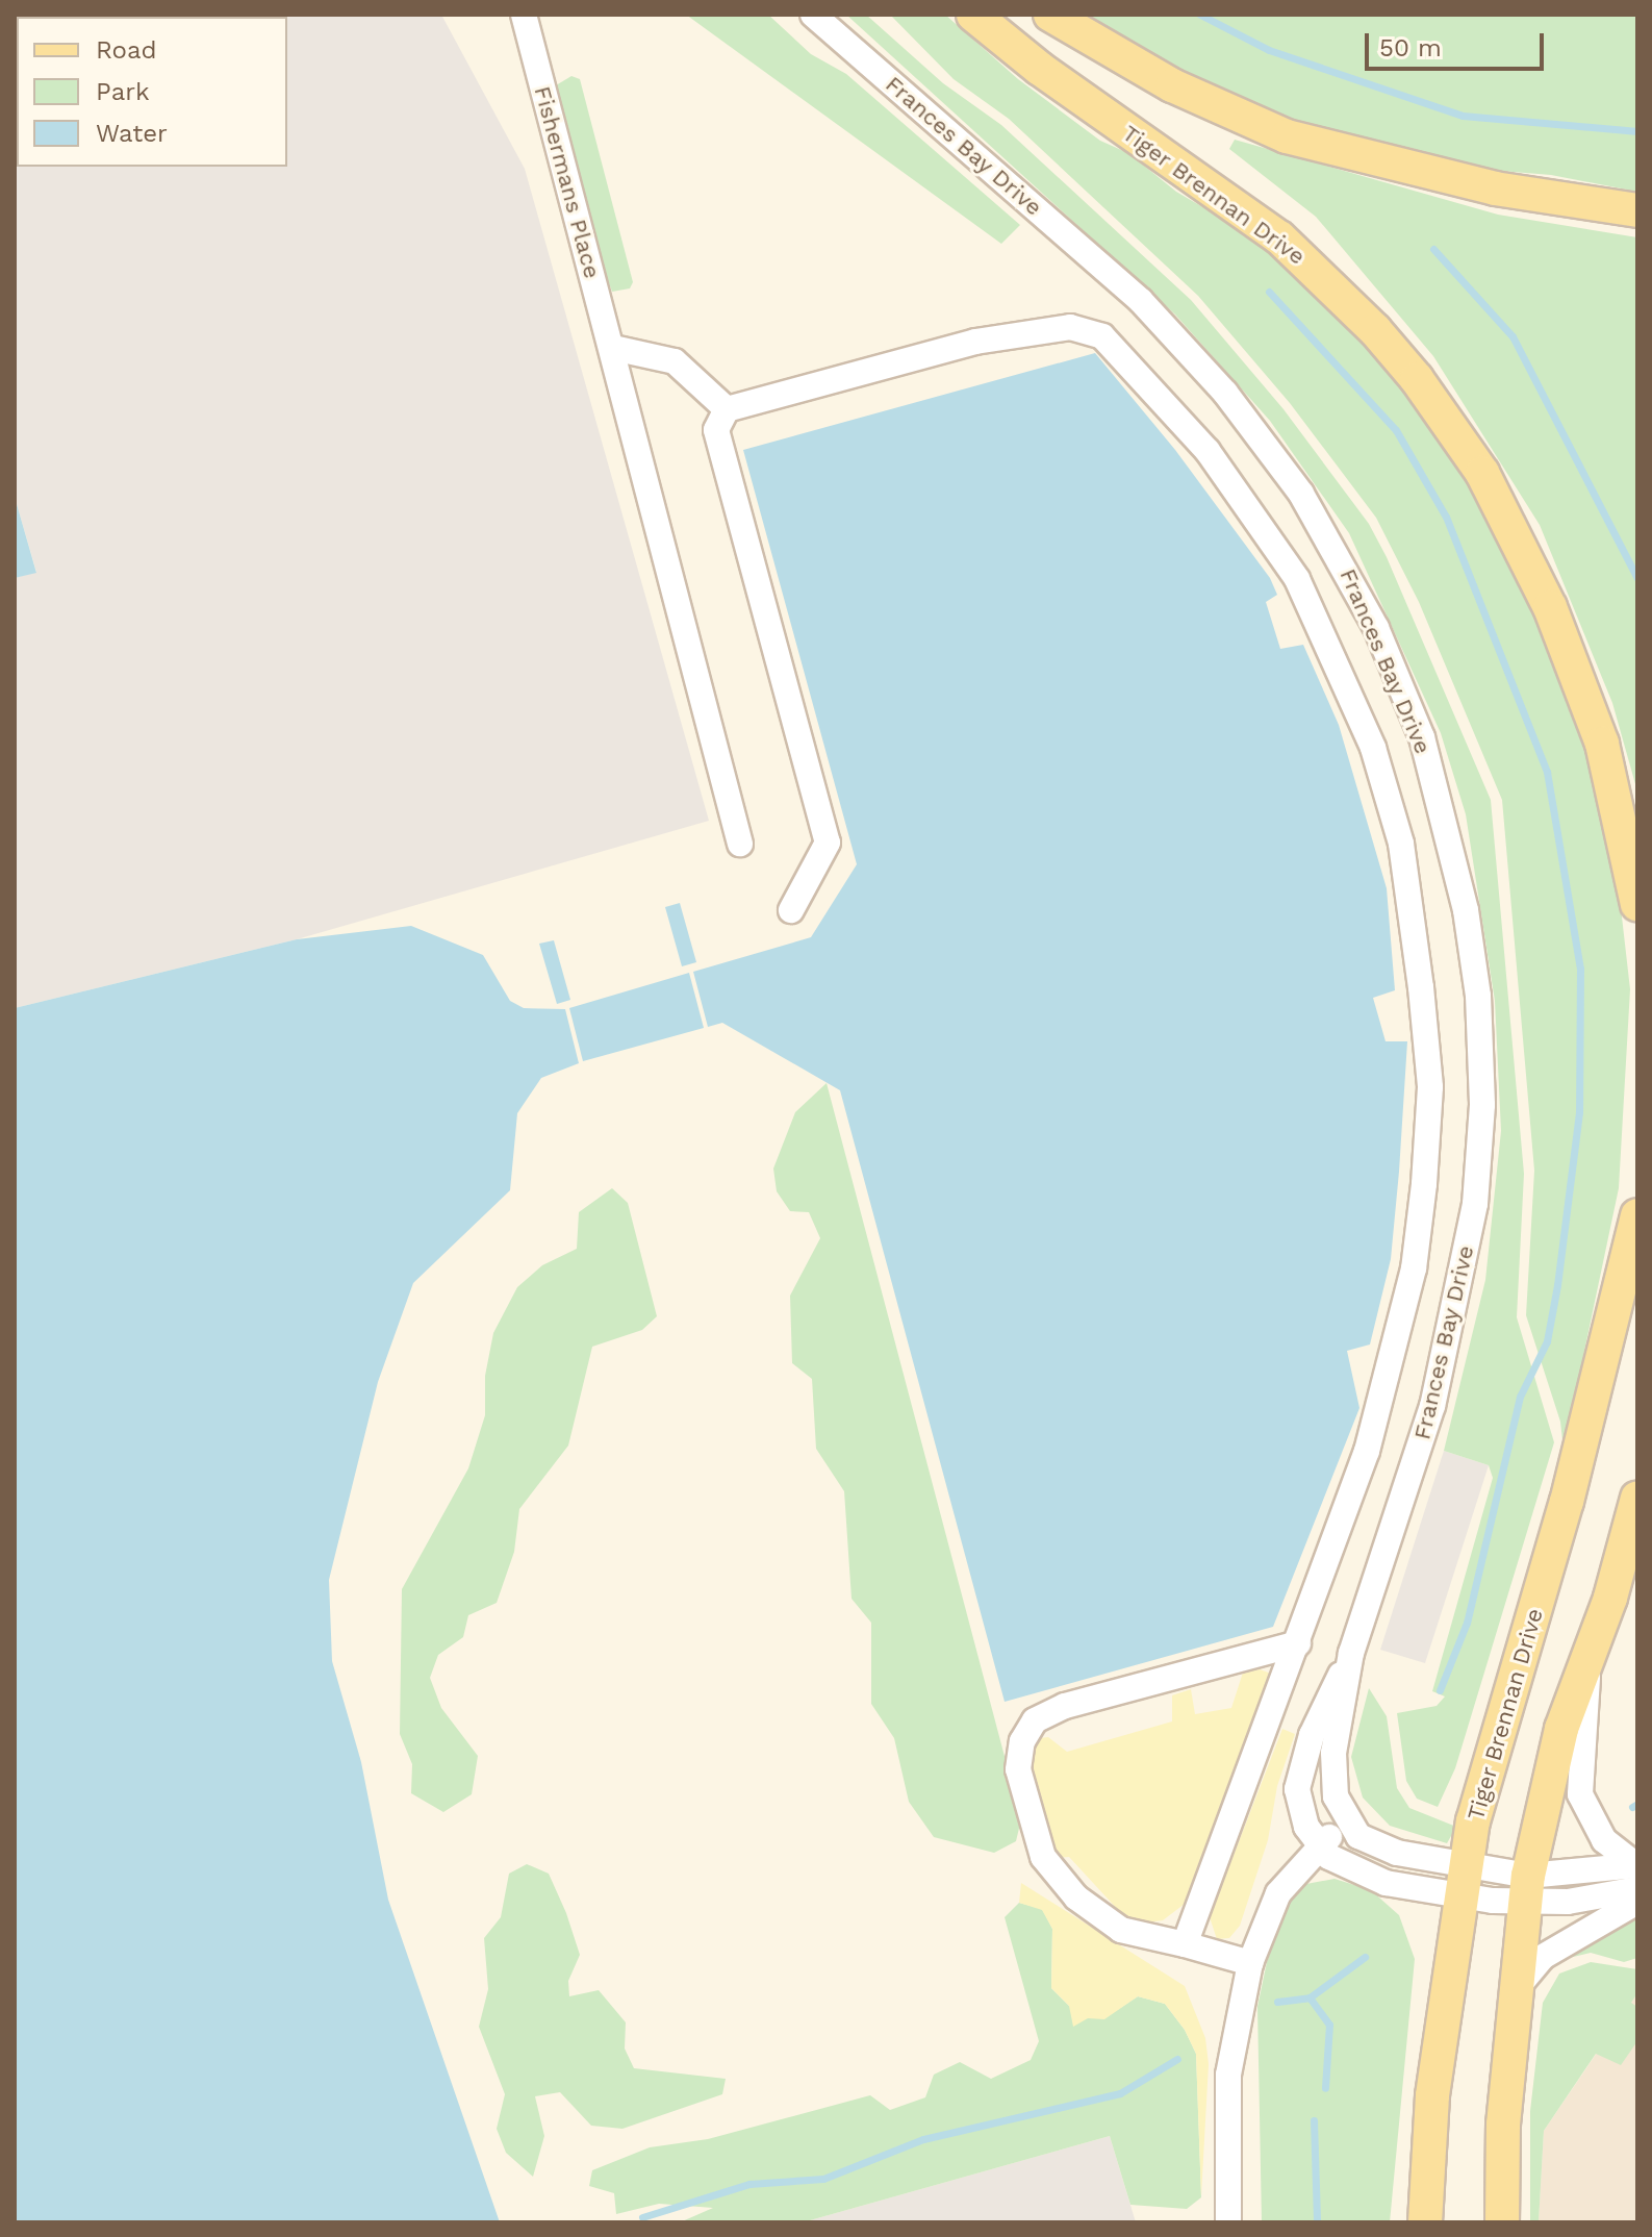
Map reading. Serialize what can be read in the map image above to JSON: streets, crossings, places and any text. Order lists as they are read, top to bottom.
{
  "streets": {
    "main road": ["Tiger Brennan Drive"],
    "street": ["Frances Bay Drive", "Fishermans Place"]
  },
  "legend": ["Road", "Park", "Water"],
  "scale_bar": "50 m"
}
